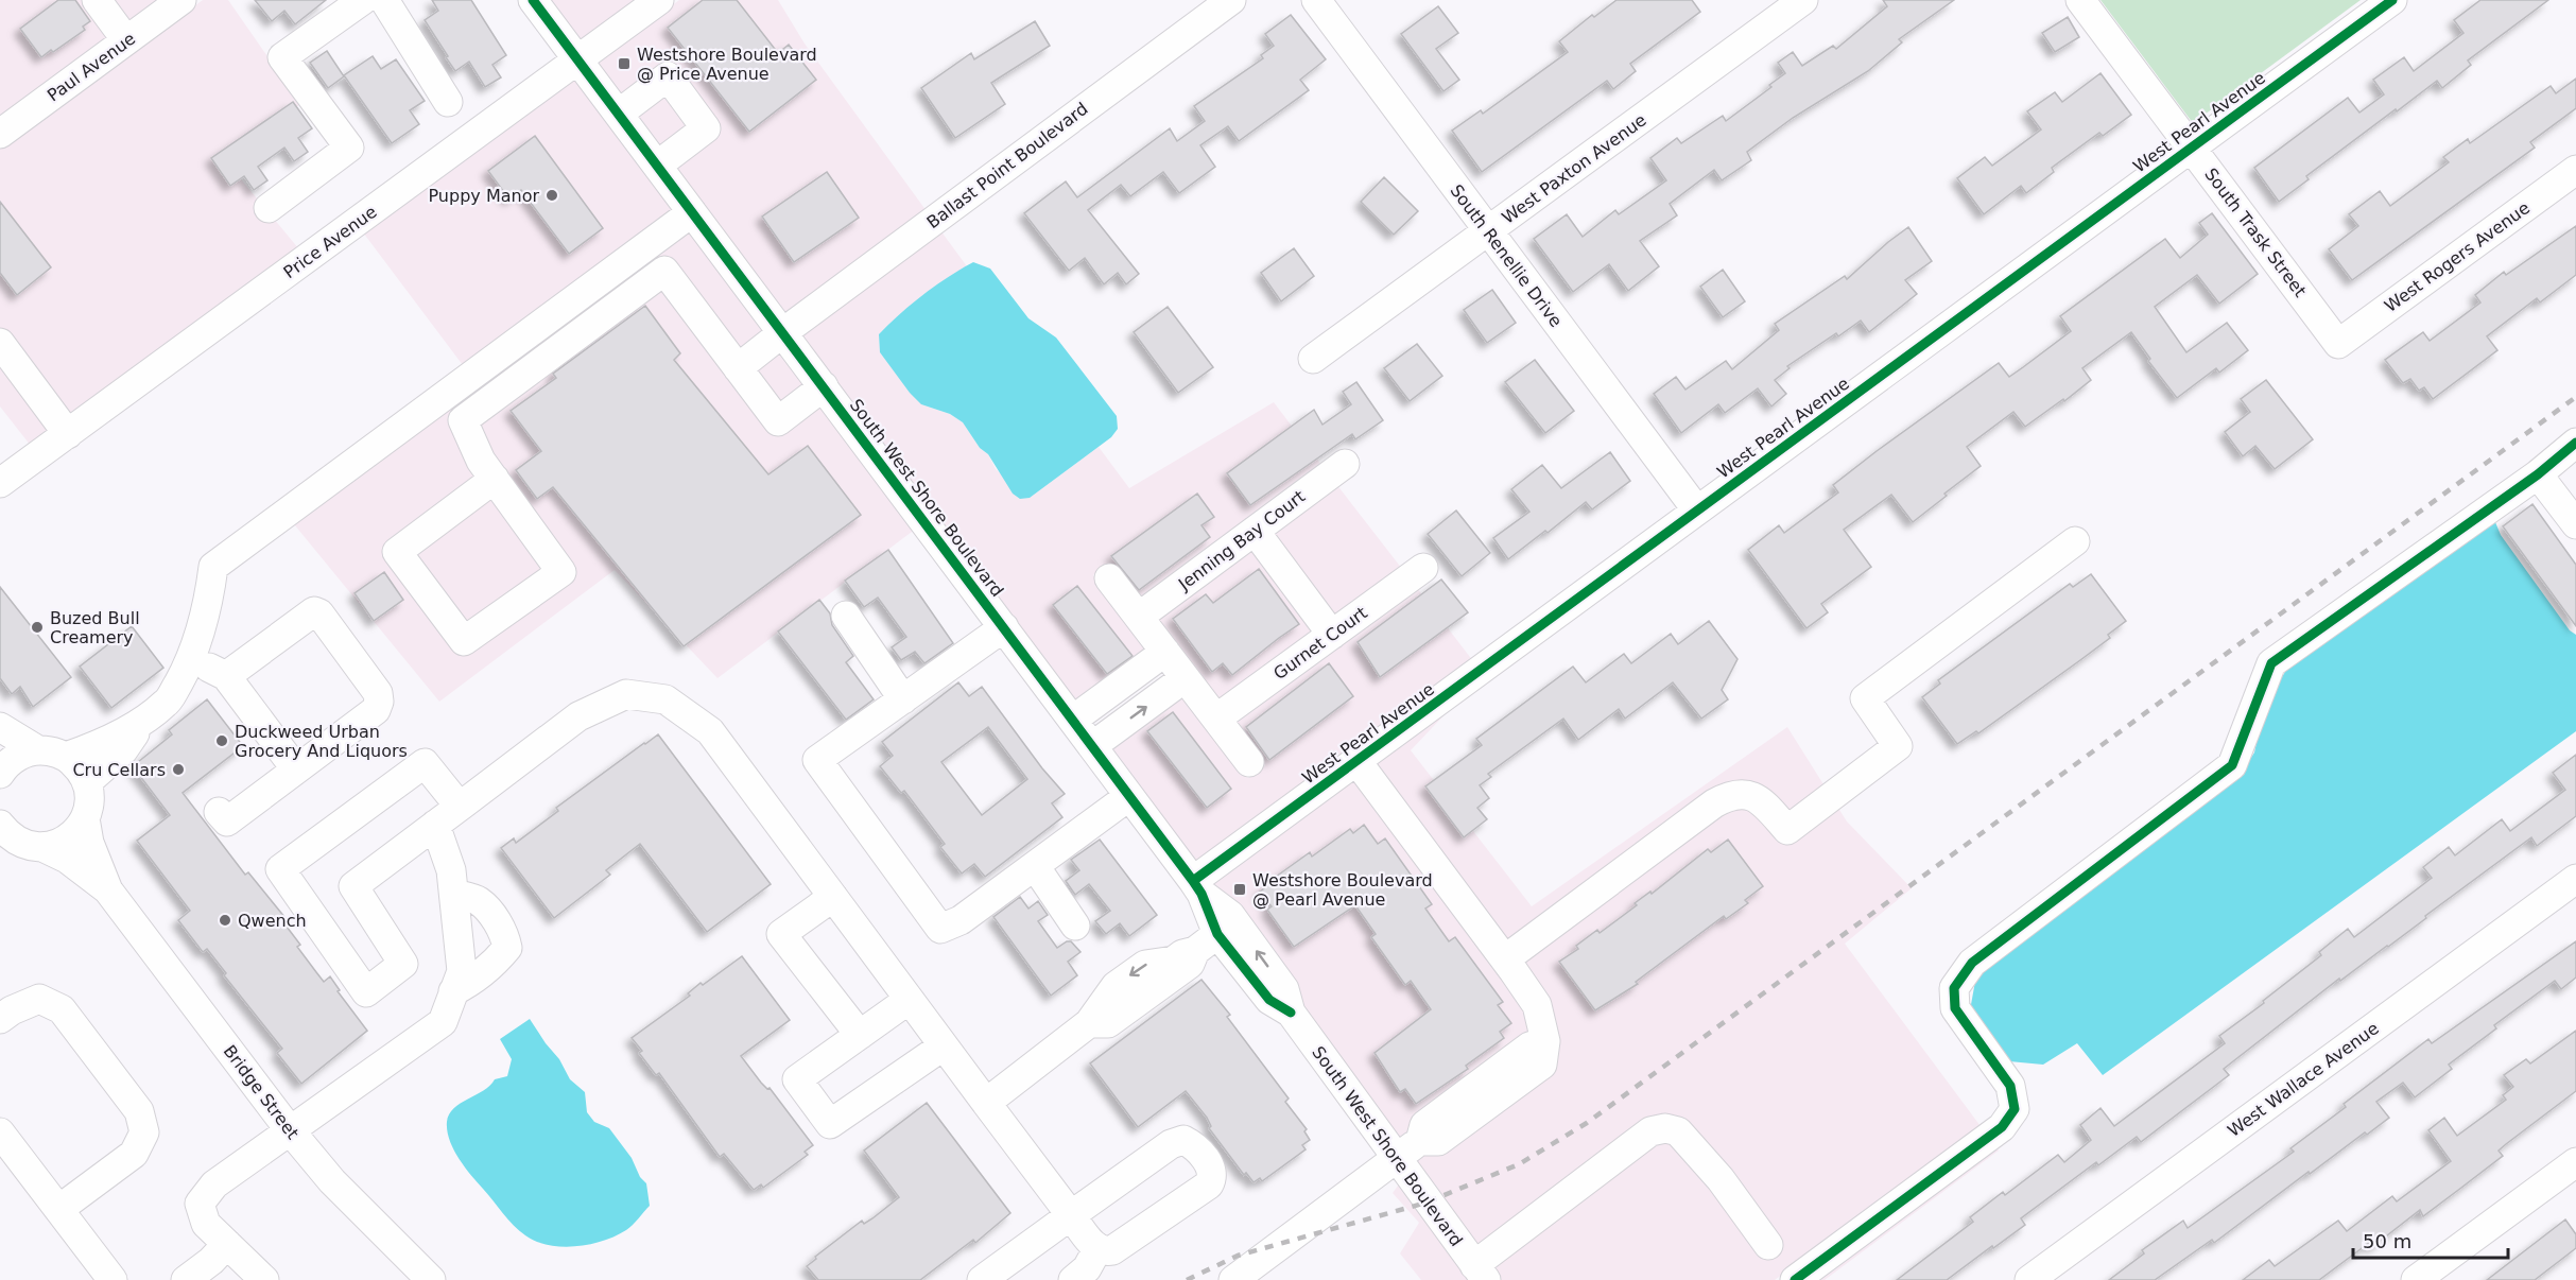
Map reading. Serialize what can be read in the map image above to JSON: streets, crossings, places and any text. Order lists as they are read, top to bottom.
{
  "streets": {
    "street": [
      "Paul Avenue",
      "West Pearl Avenue",
      "Ballast Point Boulevard",
      "West Paxton Avenue",
      "South Trask Street",
      "Price Avenue",
      "South Renellie Drive",
      "West Rogers Avenue",
      "South West Shore Boulevard",
      "Jenning Bay Court",
      "Gurnet Court",
      "West Wallace Avenue",
      "Bridge Street"
    ]
  },
  "crossings": [
    ["West Pearl Avenue", "South Trask Street"],
    ["West Pearl Avenue", "South Renellie Drive"],
    ["West Pearl Avenue", "South West Shore Boulevard"],
    ["Ballast Point Boulevard", "South West Shore Boulevard"],
    ["West Paxton Avenue", "South Renellie Drive"],
    ["South Trask Street", "West Rogers Avenue"],
    ["Price Avenue", "South West Shore Boulevard"]
  ],
  "places": {
    "transit": ["Westshore Boulevard @ Price Avenue", "Westshore Boulevard @ Pearl Avenue"],
    "other": [
      "Puppy Manor",
      "Buzed Bull Creamery",
      "Duckweed Urban Grocery And Liquors",
      "Cru Cellars",
      "Qwench"
    ]
  },
  "scale_bar": "50 m"
}
